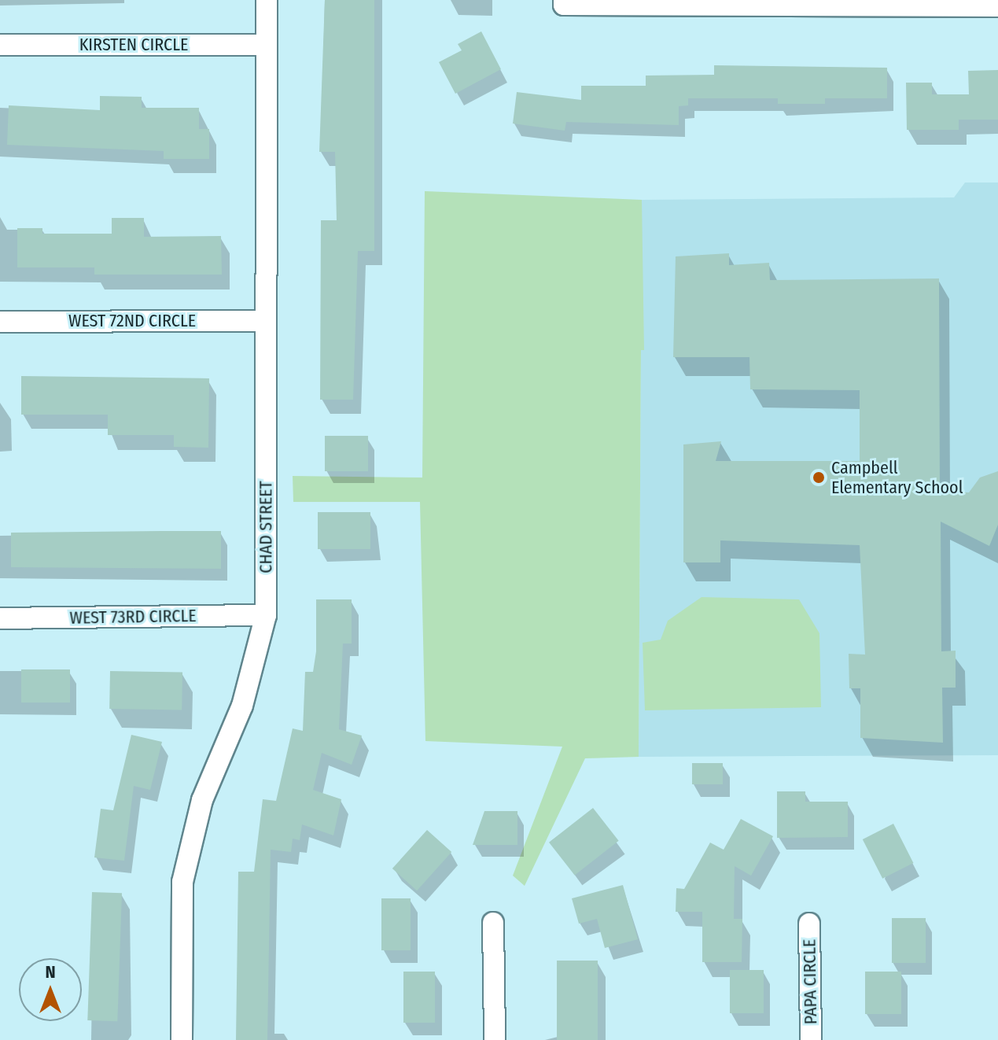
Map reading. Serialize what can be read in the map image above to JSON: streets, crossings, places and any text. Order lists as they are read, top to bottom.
{
  "streets": {
    "street": [
      "KIRSTEN CIRCLE",
      "WEST 72ND CIRCLE",
      "CHAD STREET",
      "WEST 73RD CIRCLE",
      "PAPA CIRCLE"
    ]
  },
  "crossings": [
    ["KIRSTEN CIRCLE", "CHAD STREET"],
    ["WEST 72ND CIRCLE", "CHAD STREET"],
    ["CHAD STREET", "WEST 73RD CIRCLE"]
  ],
  "places": ["Campbell Elementary School"],
  "north": "top"
}
